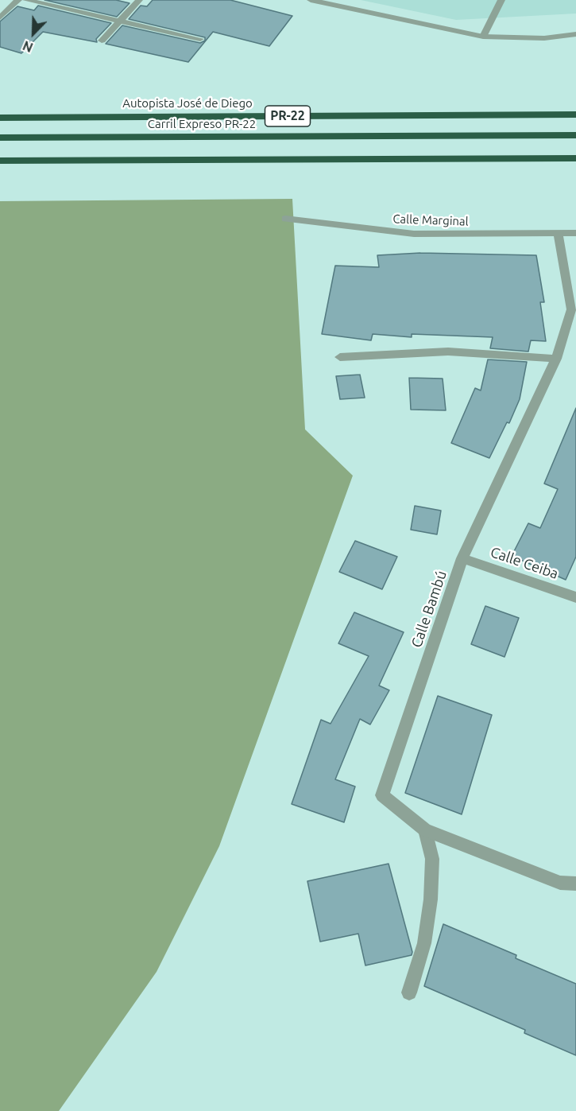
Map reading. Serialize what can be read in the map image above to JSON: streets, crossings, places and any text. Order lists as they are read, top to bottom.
{
  "streets": {
    "highway": ["Autopista José de Diego", "PR-22", "Carril Expreso PR-22"],
    "street": ["Calle Marginal", "Calle Ceiba", "Calle Bambú"]
  },
  "crossings": [
    ["Calle Marginal", "Calle Bambú"],
    ["Calle Ceiba", "Calle Bambú"]
  ],
  "north": "bottom left"
}
